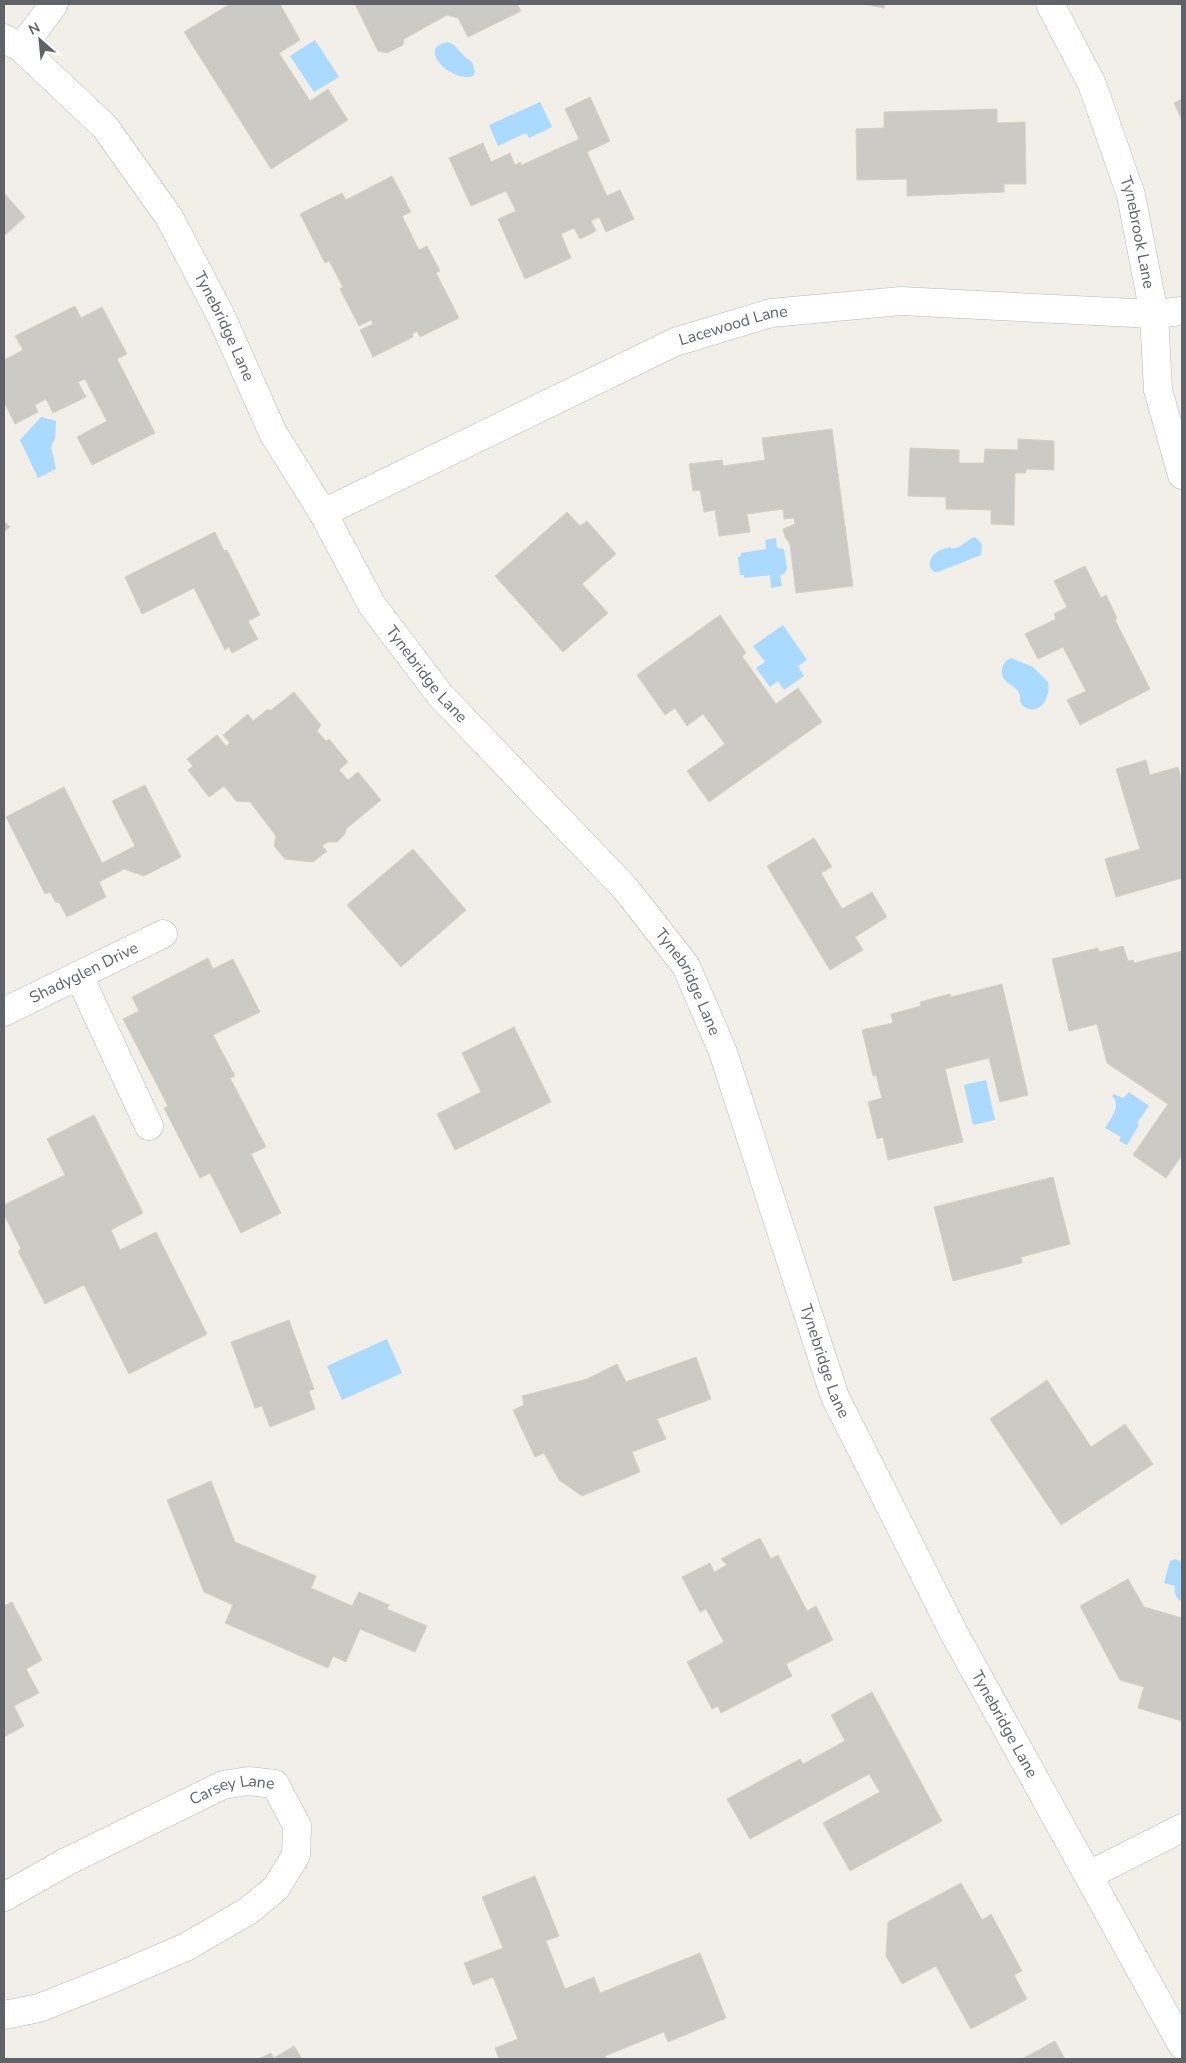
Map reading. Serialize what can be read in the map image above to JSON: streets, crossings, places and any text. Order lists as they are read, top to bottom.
{
  "streets": {
    "street": [
      "Tynebrook Lane",
      "Tynebridge Lane",
      "Lacewood Lane",
      "Shadyglen Drive",
      "Carsey Lane"
    ]
  },
  "crossings": [
    ["Tynebrook Lane", "Lacewood Lane"],
    ["Tynebridge Lane", "Lacewood Lane"]
  ],
  "north": "top left"
}
